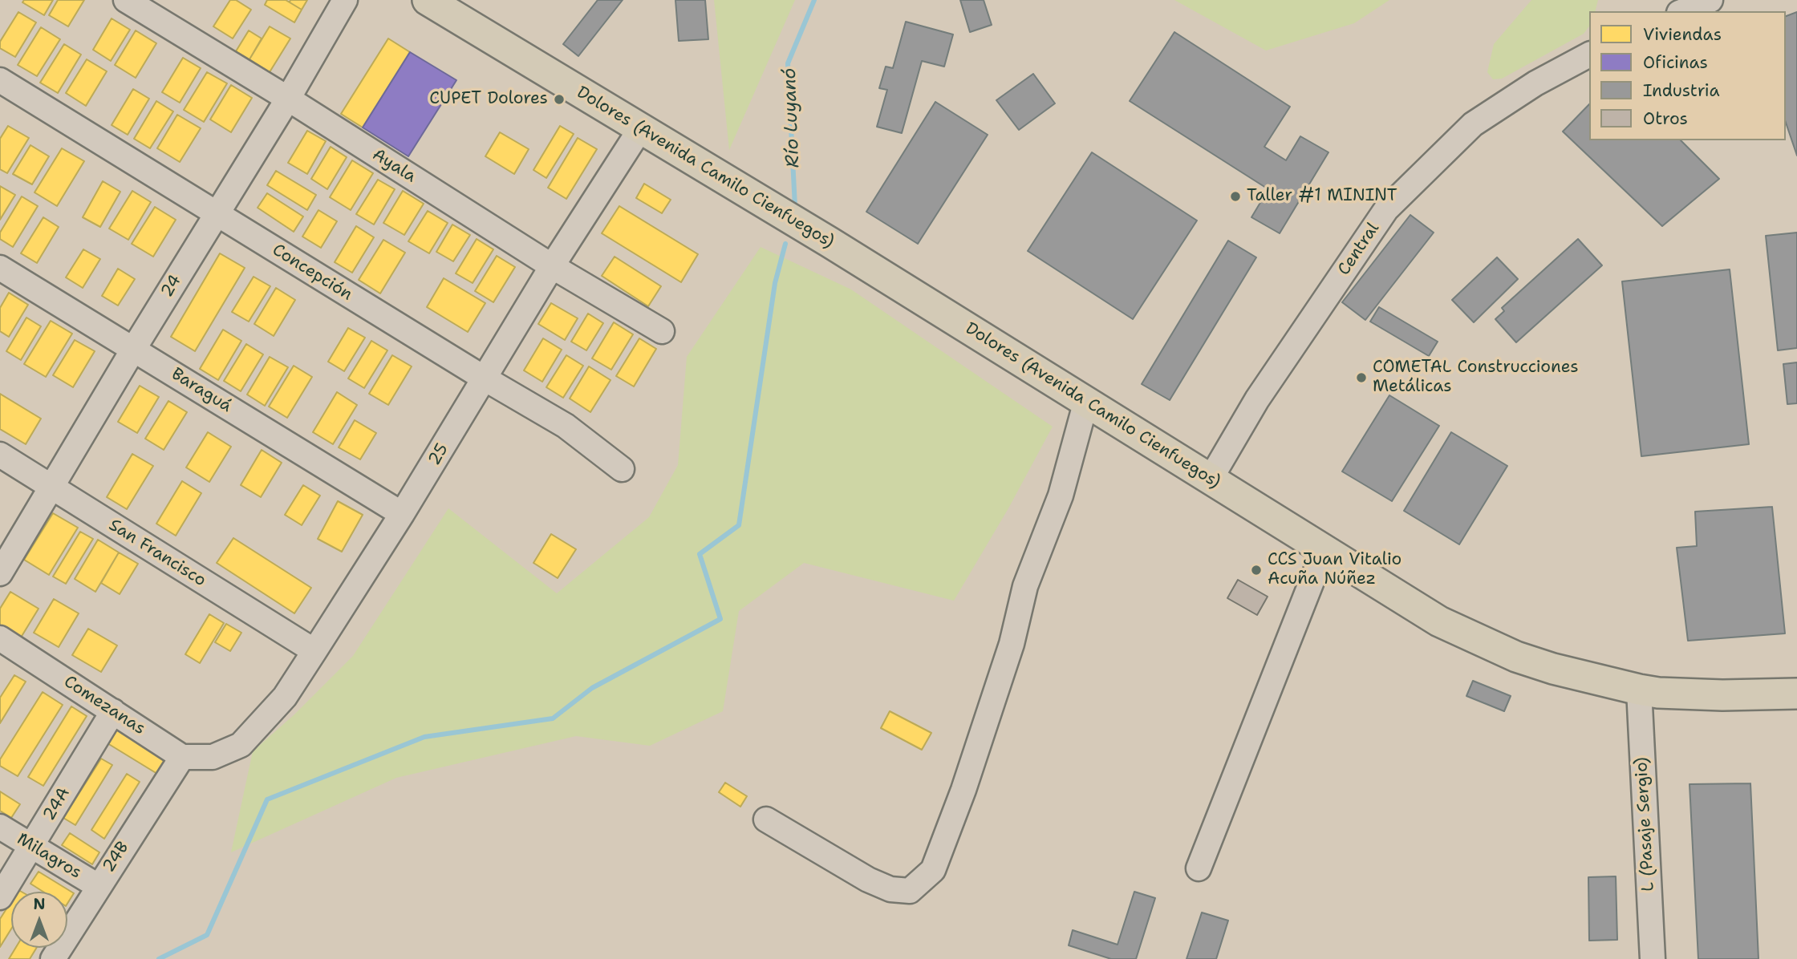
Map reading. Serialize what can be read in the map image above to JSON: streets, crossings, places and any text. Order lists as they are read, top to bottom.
{
  "streets": {
    "main road": ["Dolores (Avenida Camilo Cienfuegos)"],
    "street": [
      "Ayala",
      "Central",
      "Concepción",
      "24",
      "Baraguá",
      "25",
      "San Francisco",
      "Comezanas",
      "24A",
      "L (Pasaje Sergio)",
      "Milagros",
      "24B"
    ]
  },
  "crossings": [
    ["Ayala", "24"],
    ["Ayala", "25"],
    ["Dolores (Avenida Camilo Cienfuegos)", "Central"],
    ["Dolores (Avenida Camilo Cienfuegos)", "25"],
    ["Dolores (Avenida Camilo Cienfuegos)", "L (Pasaje Sergio)"],
    ["Concepción", "24"],
    ["Concepción", "25"],
    ["24", "Baraguá"],
    ["24", "San Francisco"],
    ["Baraguá", "25"],
    ["25", "San Francisco"],
    ["25", "Comezanas"],
    ["25", "24B"],
    ["Comezanas", "24A"],
    ["Comezanas", "24B"],
    ["24A", "Milagros"],
    ["Milagros", "24B"]
  ],
  "water": ["Río Luyanó"],
  "places": [
    "CUPET Dolores",
    "Taller #1 MININT",
    "COMETAL Construcciones Metálicas",
    "CCS Juan Vitalio Acuña Núñez"
  ],
  "legend": [
    "Viviendas",
    "Oficinas",
    "Industria",
    "Otros"
  ],
  "north": "top"
}
